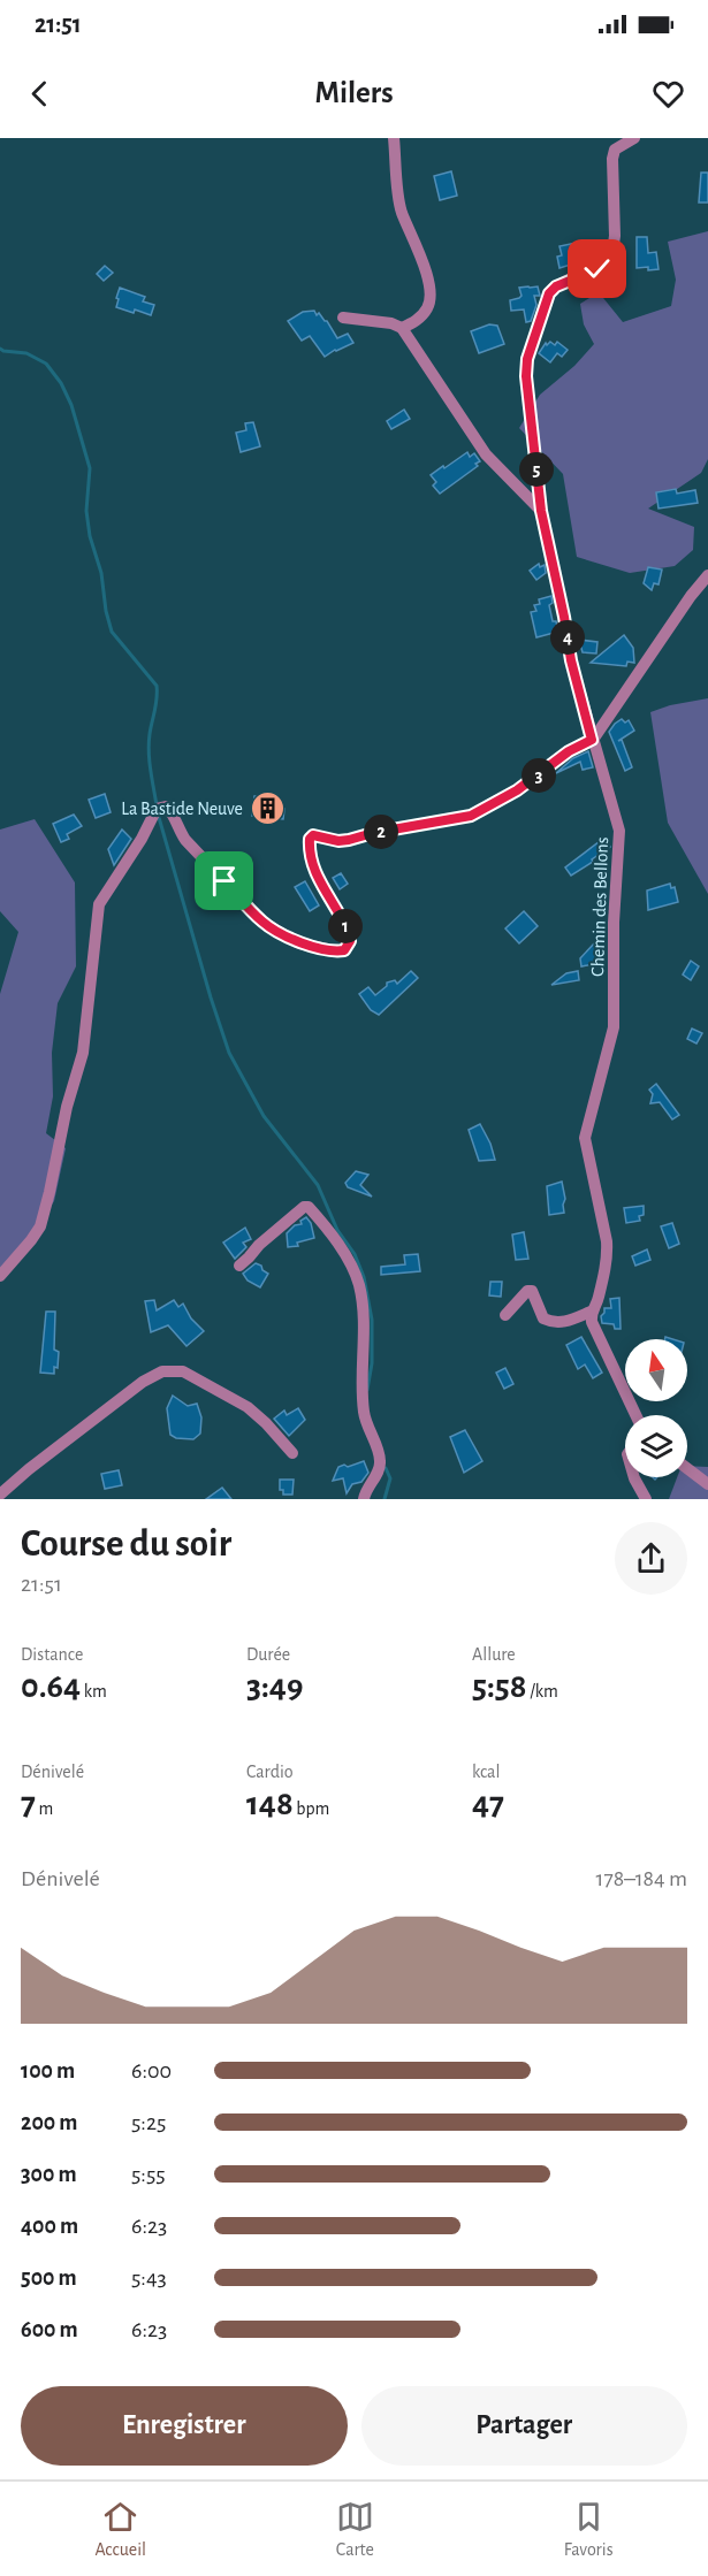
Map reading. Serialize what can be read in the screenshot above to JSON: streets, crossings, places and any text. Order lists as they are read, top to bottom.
{
  "streets": {
    "street": ["Chemin des Bellons"]
  },
  "places": {
    "building": ["La Bastide Neuve"]
  },
  "north": "top",
  "page": {
    "status": "21:51",
    "header": "Milers",
    "pins": [
      "5",
      "4",
      "3",
      "2",
      "1"
    ],
    "heading": ["Course du soir", "21:51"],
    "stats": [
      ["Distance", "0.64 km"],
      ["Durée", "3:49"],
      ["Allure", "5:58 /km"],
      ["Dénivelé", "7 m"],
      ["Cardio", "148 bpm"],
      ["kcal", "47"]
    ],
    "chart": ["Dénivelé", "178–184 m"],
    "list": [
      {
        "name": "100 m",
        "note": "6:00"
      },
      {
        "name": "200 m",
        "note": "5:25"
      },
      {
        "name": "300 m",
        "note": "5:55"
      },
      {
        "name": "400 m",
        "note": "6:23"
      },
      {
        "name": "500 m",
        "note": "5:43"
      },
      {
        "name": "600 m",
        "note": "6:23"
      }
    ],
    "buttons": ["Enregistrer", "Partager"],
    "tabs": ["Accueil", "Carte", "Favoris"]
  }
}
